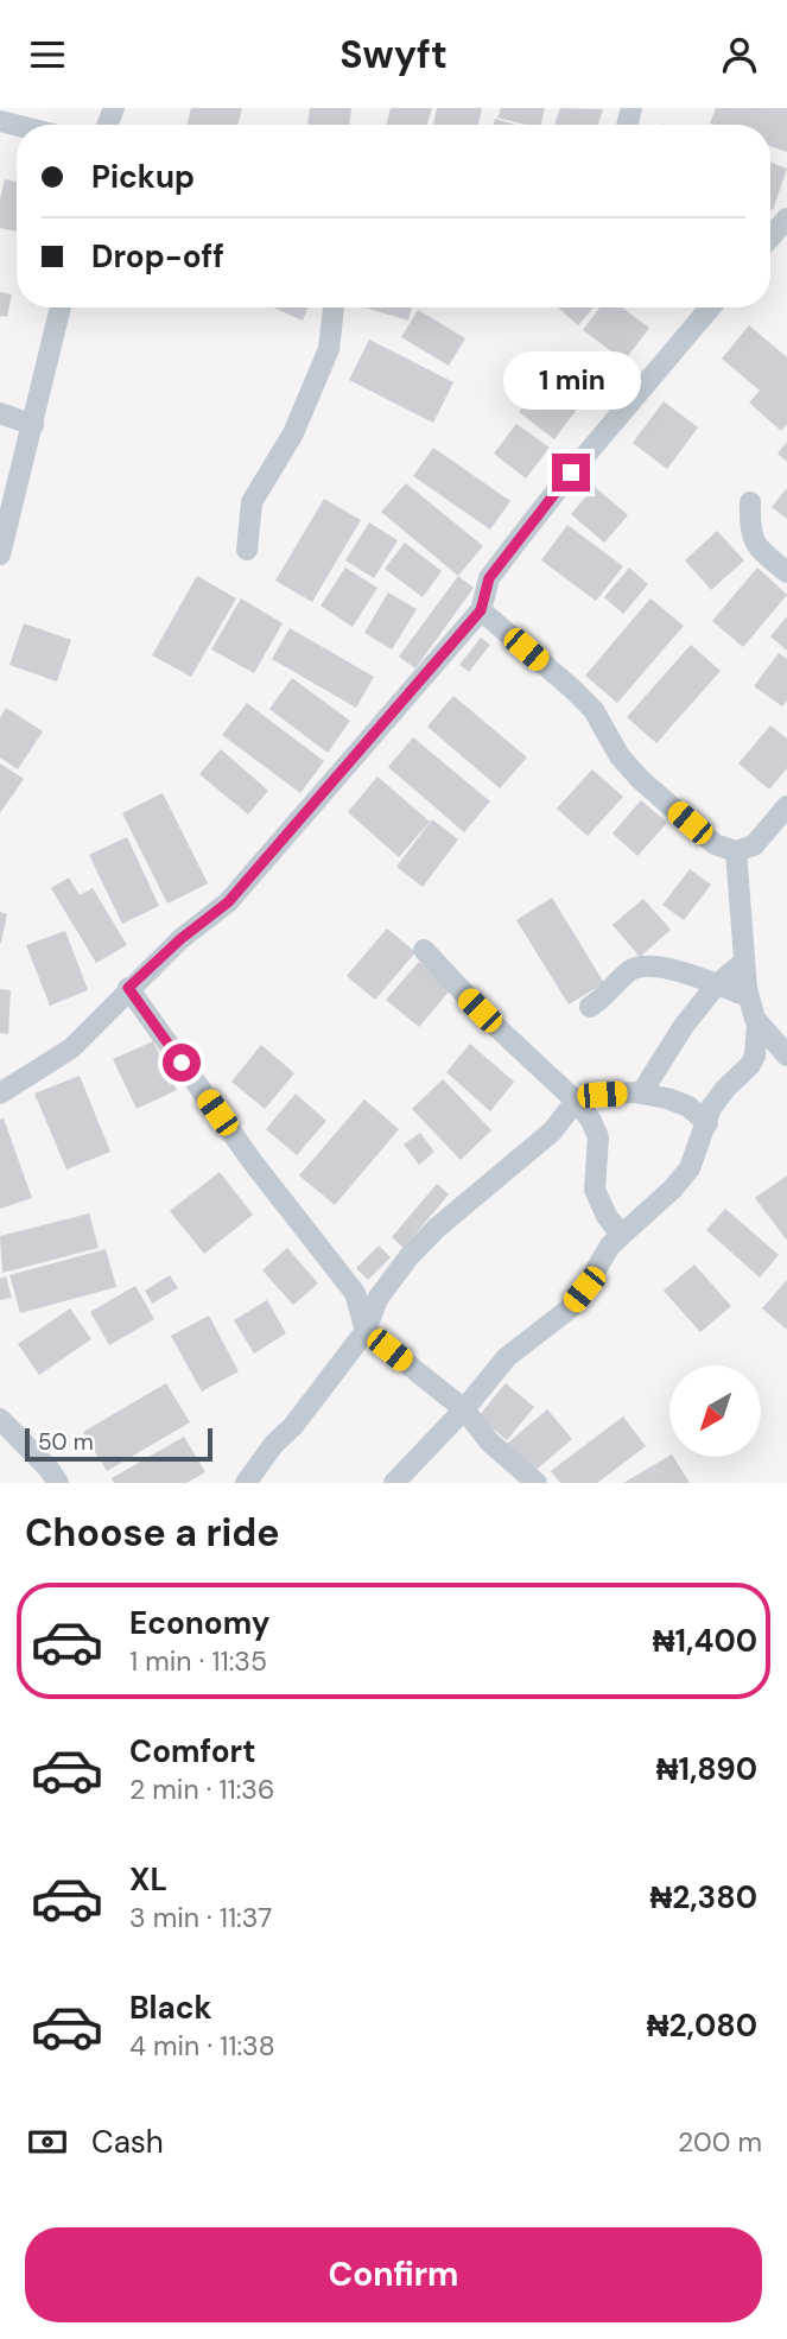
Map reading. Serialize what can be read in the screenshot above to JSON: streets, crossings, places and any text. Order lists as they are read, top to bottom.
{
  "scale_bar": "50 m",
  "north": "bottom left",
  "page": {
    "header": "Swyft",
    "banner": ["Pickup", "Drop-off"],
    "bubble": "1 min",
    "scale": "50 m",
    "heading": "Choose a ride",
    "list": [
      {
        "name": "Economy",
        "note": "1 min · 11:35",
        "value": "₦1,400"
      },
      {
        "name": "Comfort",
        "note": "2 min · 11:36",
        "value": "₦1,890"
      },
      {
        "name": "XL",
        "note": "3 min · 11:37",
        "value": "₦2,380"
      },
      {
        "name": "Black",
        "note": "4 min · 11:38",
        "value": "₦2,080"
      }
    ],
    "pay": ["Cash", "200 m"],
    "buttons": "Confirm"
  }
}
